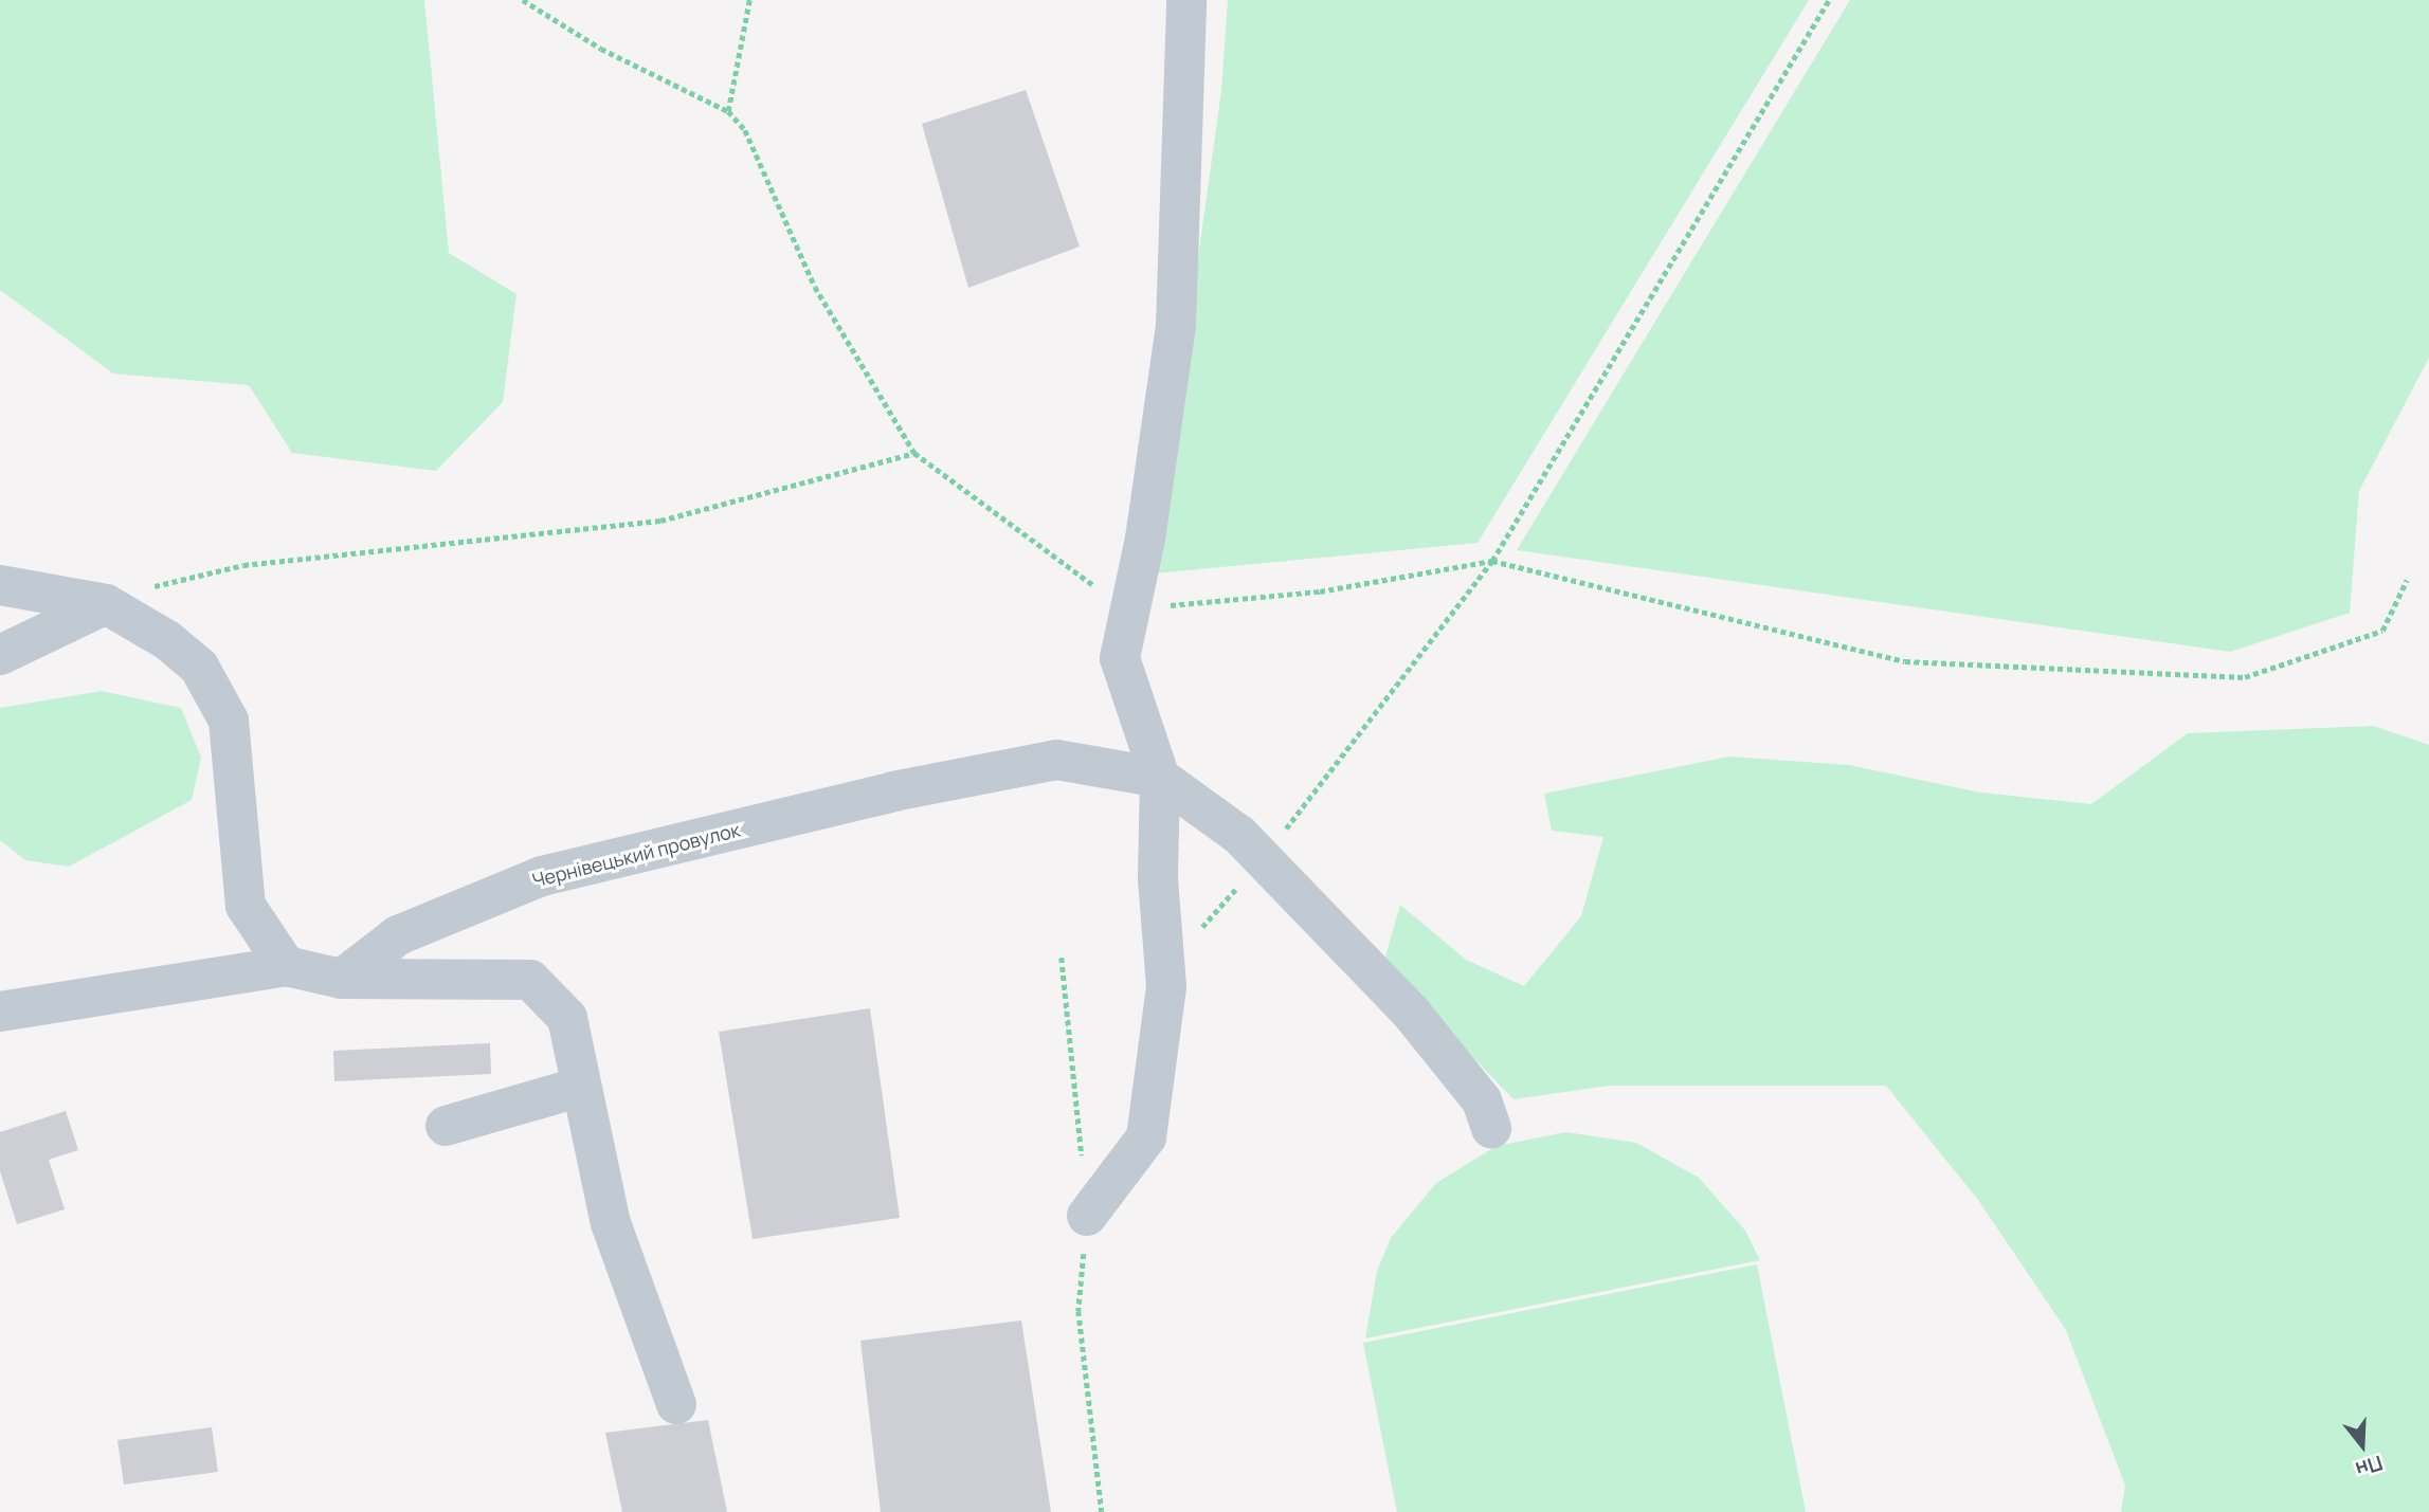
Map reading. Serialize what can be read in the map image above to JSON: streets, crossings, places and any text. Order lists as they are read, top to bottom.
{
  "streets": {
    "street": ["Чернівецький провулок"]
  },
  "north": "bottom"
}
